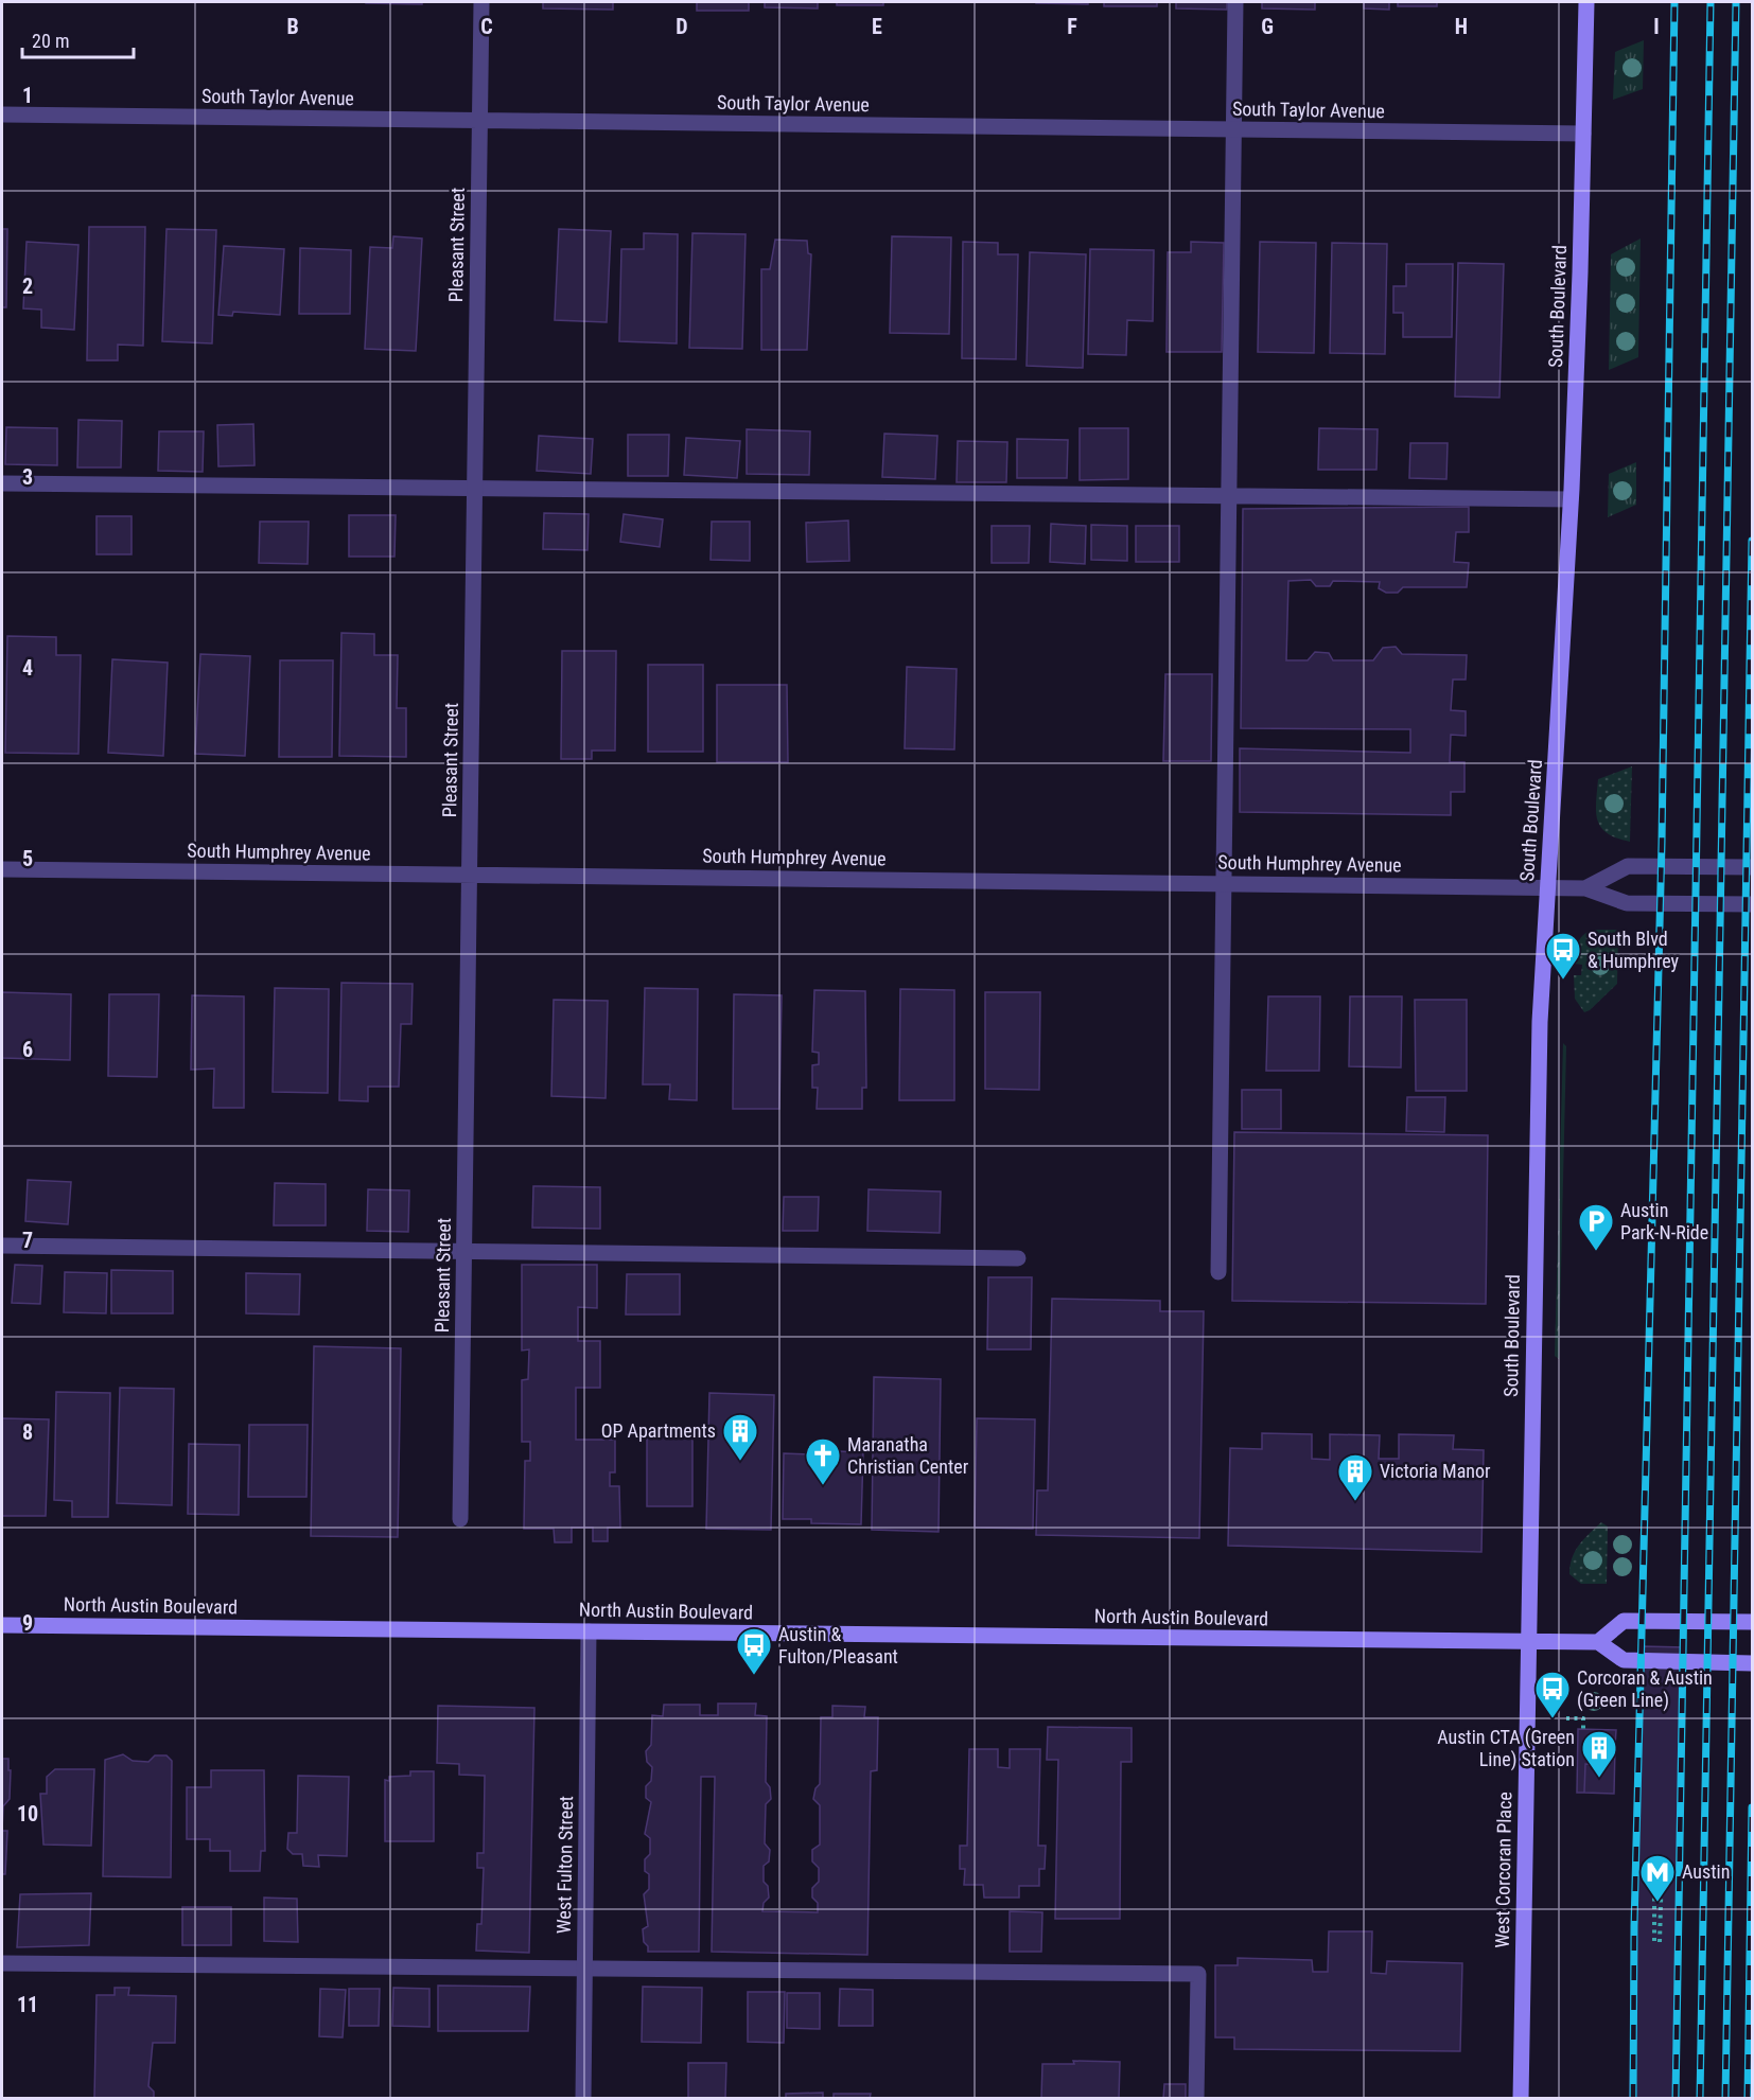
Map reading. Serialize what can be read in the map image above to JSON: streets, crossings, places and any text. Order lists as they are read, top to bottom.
{
  "streets": {
    "street": [
      "South Taylor Avenue",
      "Pleasant Street",
      "South Boulevard",
      "South Humphrey Avenue",
      "North Austin Boulevard",
      "West Fulton Street",
      "West Corcoran Place"
    ]
  },
  "crossings": [
    ["South Taylor Avenue", "Pleasant Street"],
    ["South Taylor Avenue", "South Boulevard"],
    ["Pleasant Street", "South Humphrey Avenue"],
    ["South Boulevard", "South Humphrey Avenue"],
    ["South Boulevard", "North Austin Boulevard"],
    ["South Boulevard", "West Corcoran Place"],
    ["North Austin Boulevard", "West Fulton Street"],
    ["North Austin Boulevard", "West Corcoran Place"]
  ],
  "places": {
    "bus stop": ["South Blvd & Humphrey", "Austin & Fulton/Pleasant", "Corcoran & Austin (Green Line)"],
    "parking": ["Austin Park-N-Ride"],
    "building": ["OP Apartments", "Victoria Manor", "Austin CTA (Green Line) Station"],
    "church": ["Maranatha Christian Center"],
    "metro station": ["Austin"]
  },
  "scale_bar": "20 m",
  "grid": {
    "columns": [
      "B",
      "C",
      "D",
      "E",
      "F",
      "G",
      "H",
      "I"
    ],
    "rows": [
      "1",
      "2",
      "3",
      "4",
      "5",
      "6",
      "7",
      "8",
      "9",
      "10",
      "11"
    ]
  }
}
